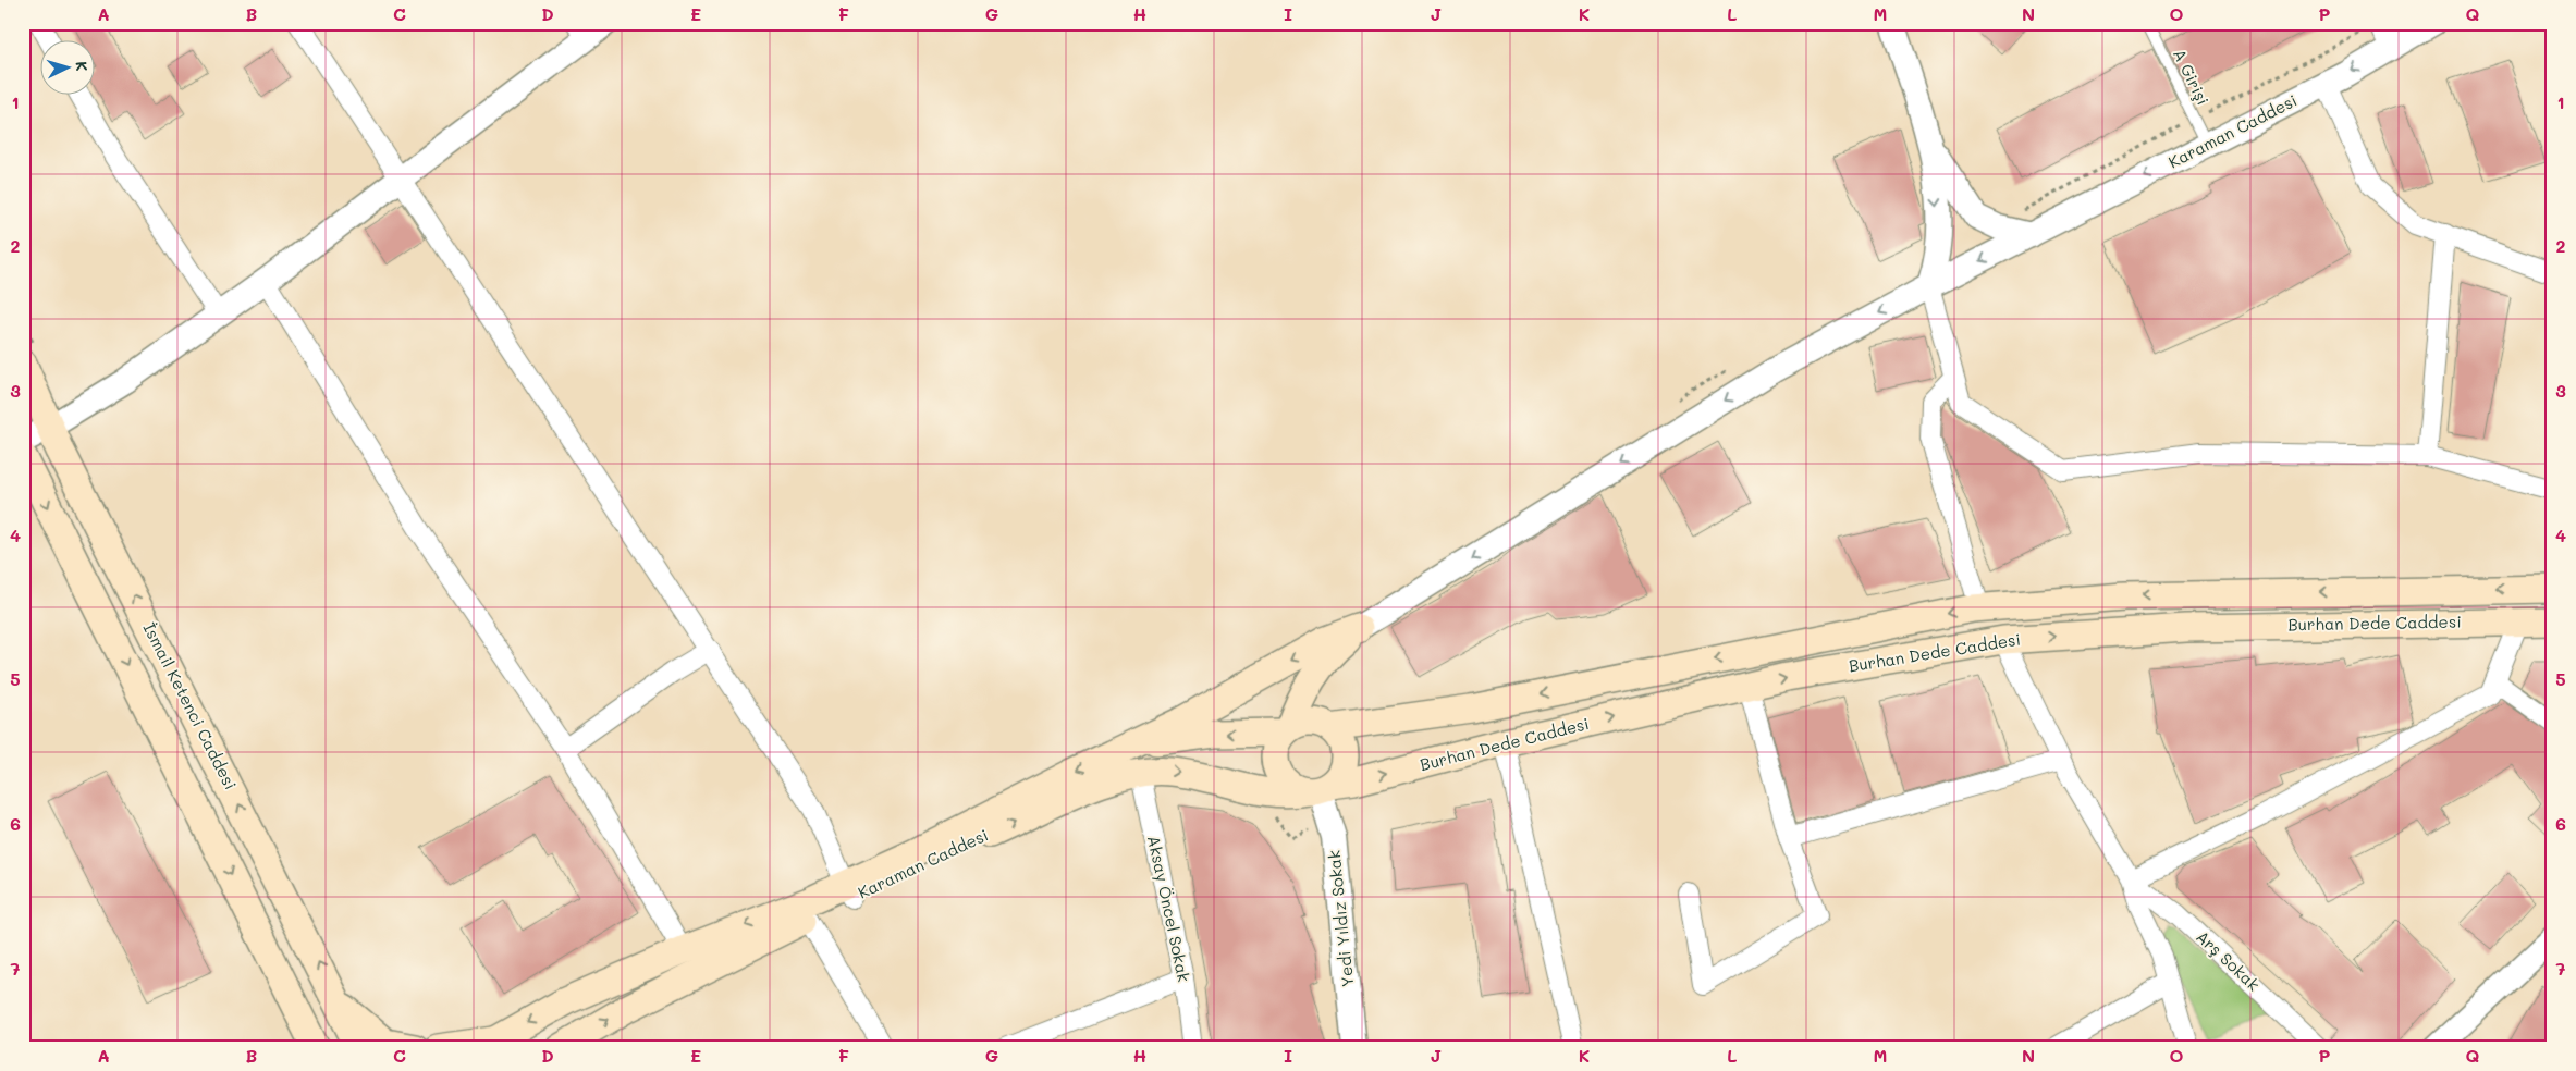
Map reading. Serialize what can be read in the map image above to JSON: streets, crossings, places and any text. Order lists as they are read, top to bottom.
{
  "streets": {
    "main road": ["Karaman Caddesi", "Burhan Dede Caddesi", "İsmail Ketenci Caddesi"],
    "street": ["Aksay Öncel Sokak", "Yedi Yıldız Sokak", "Arş Sokak"],
    "lane": ["A Girişi"]
  },
  "crossings": [
    ["A Girişi", "Karaman Caddesi"],
    ["Karaman Caddesi", "Burhan Dede Caddesi"],
    ["Karaman Caddesi", "Aksay Öncel Sokak"],
    ["Karaman Caddesi", "Yedi Yıldız Sokak"],
    ["Burhan Dede Caddesi", "Yedi Yıldız Sokak"]
  ],
  "north": "right",
  "grid": {
    "columns": [
      "A",
      "B",
      "C",
      "D",
      "E",
      "F",
      "G",
      "H",
      "I",
      "J",
      "K",
      "L",
      "M",
      "N",
      "O",
      "P",
      "Q"
    ],
    "rows": [
      "1",
      "2",
      "3",
      "4",
      "5",
      "6",
      "7"
    ]
  }
}
